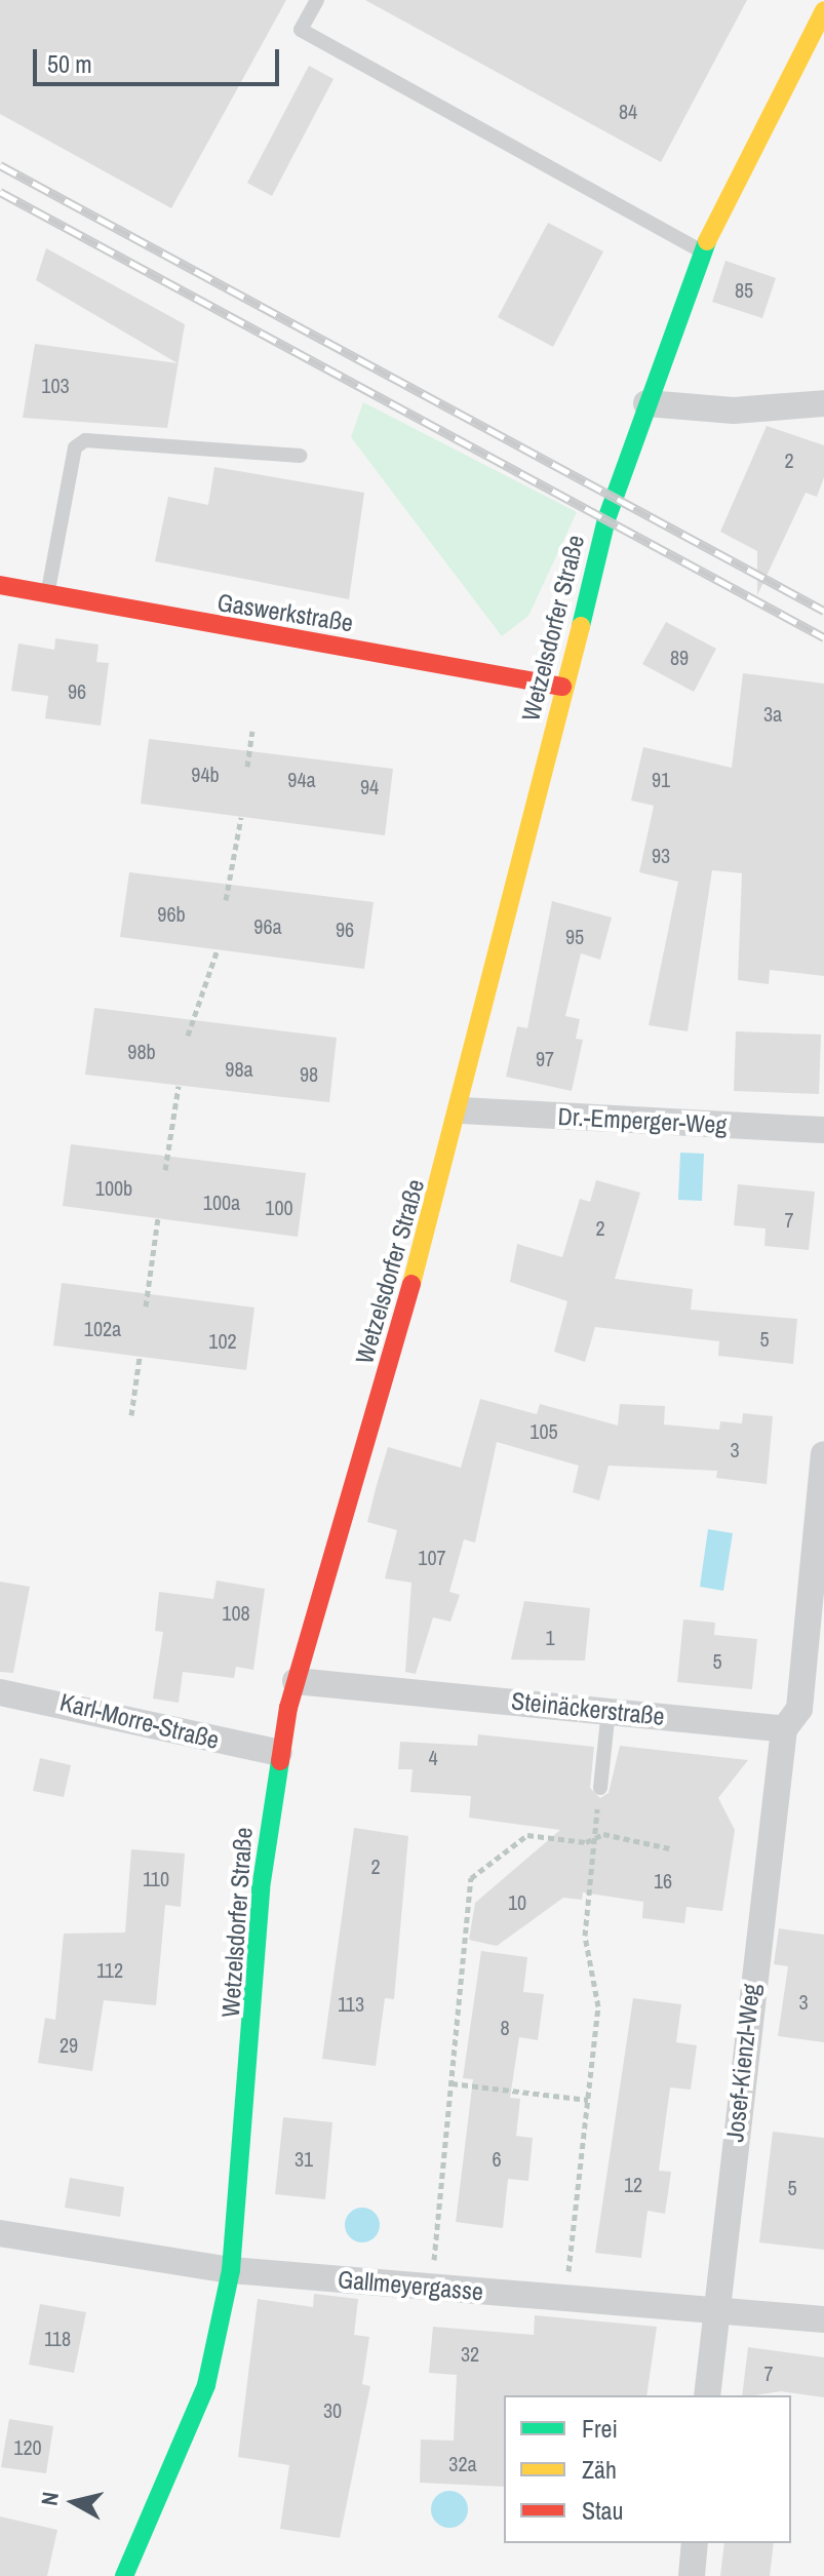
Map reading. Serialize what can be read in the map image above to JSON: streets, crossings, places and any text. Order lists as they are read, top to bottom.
{
  "streets": {
    "main road": ["Gaswerkstraße", "Wetzelsdorfer Straße"],
    "street": [
      "Dr.-Emperger-Weg",
      "Steinäckerstraße",
      "Karl-Morre-Straße",
      "Josef-Kienzl-Weg",
      "Gallmeyergasse"
    ]
  },
  "crossings": [
    ["Gaswerkstraße", "Wetzelsdorfer Straße"],
    ["Wetzelsdorfer Straße", "Dr.-Emperger-Weg"],
    ["Wetzelsdorfer Straße", "Steinäckerstraße"],
    ["Wetzelsdorfer Straße", "Karl-Morre-Straße"],
    ["Wetzelsdorfer Straße", "Gallmeyergasse"],
    ["Steinäckerstraße", "Josef-Kienzl-Weg"],
    ["Josef-Kienzl-Weg", "Gallmeyergasse"]
  ],
  "house_numbers": [
    "84",
    "85",
    "103",
    "2",
    "89",
    "96",
    "3a",
    "94b",
    "94a",
    "91",
    "94",
    "93",
    "96b",
    "96a",
    "96",
    "95",
    "98b",
    "97",
    "98a",
    "98",
    "100b",
    "100a",
    "100",
    "7",
    "2",
    "102a",
    "5",
    "102",
    "105",
    "3",
    "107",
    "108",
    "1",
    "5",
    "4",
    "2",
    "110",
    "16",
    "10",
    "112",
    "3",
    "113",
    "8",
    "29",
    "31",
    "6",
    "12",
    "5",
    "118",
    "32",
    "7",
    "30",
    "120",
    "32a"
  ],
  "legend": ["Frei", "Zäh", "Stau"],
  "scale_bar": "50 m",
  "north": "left"
}
